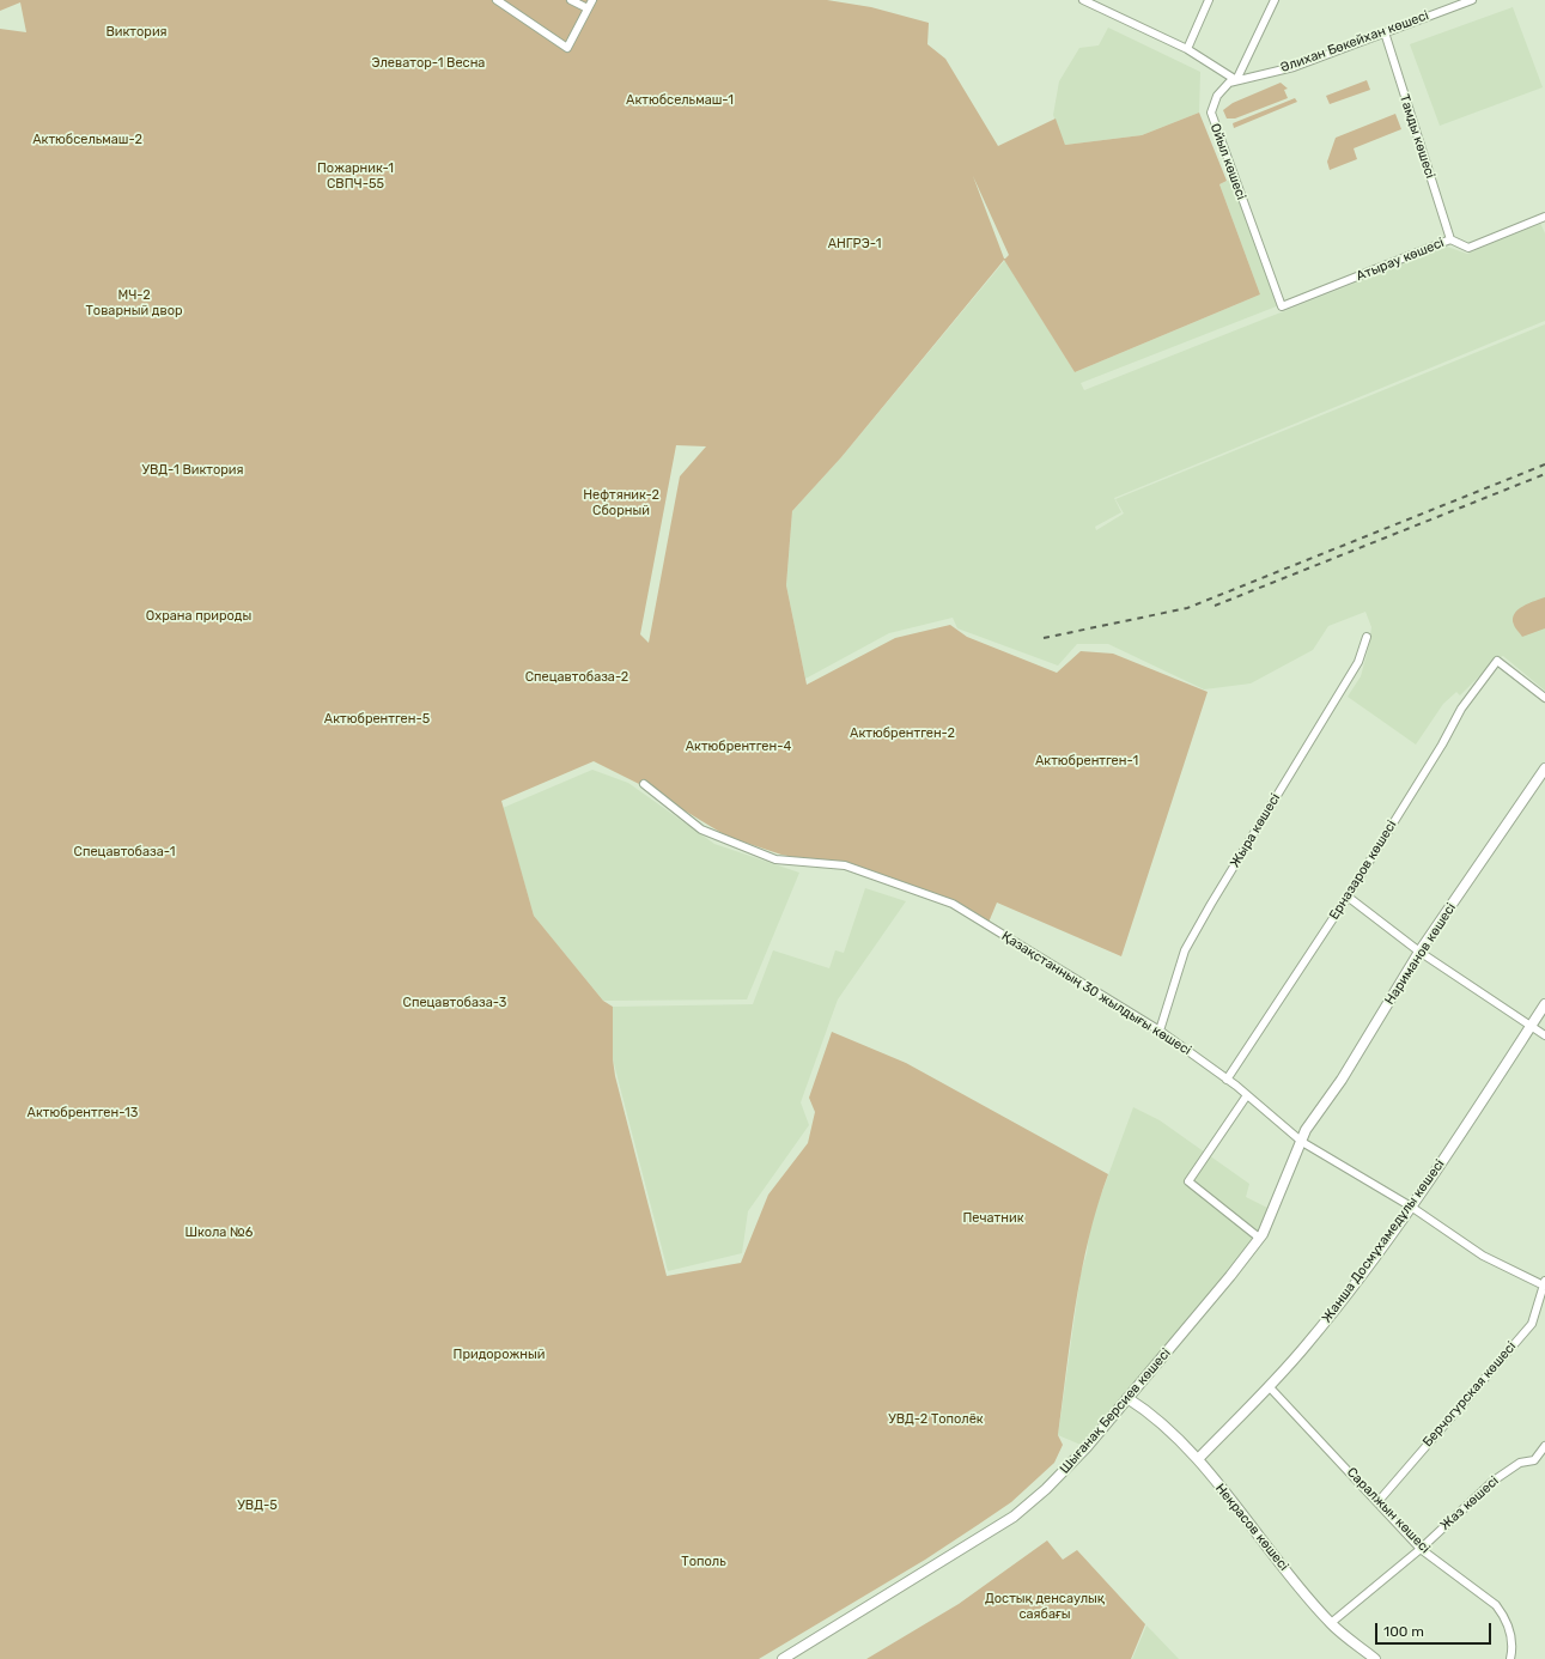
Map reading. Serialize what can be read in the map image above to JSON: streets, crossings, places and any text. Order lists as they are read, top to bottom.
{
  "streets": {
    "street": [
      "Әлихан Бөкейхан көшесі",
      "Тамды көшесі",
      "Ойыл көшесі",
      "Атырау көшесі",
      "Жыра көшесі",
      "Ерназаров көшесі",
      "Нариманов көшесі",
      "Қазақстанның 30 жылдығы көшесі",
      "Жанша Досмұхамедұлы көшесі",
      "Берчогурская көшесі",
      "Шығанақ Берсиев көшесі",
      "Жаз көшесі",
      "Саралжын көшесі",
      "Некрасов көшесі"
    ]
  },
  "crossings": [
    ["Әлихан Бөкейхан көшесі", "Тамды көшесі"],
    ["Әлихан Бөкейхан көшесі", "Ойыл көшесі"],
    ["Тамды көшесі", "Атырау көшесі"],
    ["Ойыл көшесі", "Атырау көшесі"],
    ["Жыра көшесі", "Қазақстанның 30 жылдығы көшесі"],
    ["Ерназаров көшесі", "Қазақстанның 30 жылдығы көшесі"],
    ["Нариманов көшесі", "Қазақстанның 30 жылдығы көшесі"],
    ["Нариманов көшесі", "Шығанақ Берсиев көшесі"],
    ["Қазақстанның 30 жылдығы көшесі", "Жанша Досмұхамедұлы көшесі"],
    ["Қазақстанның 30 жылдығы көшесі", "Берчогурская көшесі"],
    ["Қазақстанның 30 жылдығы көшесі", "Шығанақ Берсиев көшесі"],
    ["Жанша Досмұхамедұлы көшесі", "Саралжын көшесі"],
    ["Жанша Досмұхамедұлы көшесі", "Некрасов көшесі"],
    ["Берчогурская көшесі", "Саралжын көшесі"],
    ["Шығанақ Берсиев көшесі", "Некрасов көшесі"],
    ["Жаз көшесі", "Саралжын көшесі"],
    ["Жаз көшесі", "Некрасов көшесі"]
  ],
  "parks": [
    "Виктория",
    "Элеватор-1 Весна",
    "Актюбсельмаш-1",
    "Актюбсельмаш-2",
    "Пожарник-1 СВПЧ-55",
    "АНГРЭ-1",
    "МЧ-2 Товарный двор",
    "УВД-1 Виктория",
    "Нефтяник-2 Сборный",
    "Охрана природы",
    "Спецавтобаза-2",
    "Актюбрентген-5",
    "Актюбрентген-2",
    "Актюбрентген-4",
    "Актюбрентген-1",
    "Спецавтобаза-1",
    "Спецавтобаза-3",
    "Актюбрентген-13",
    "Печатник",
    "Школа №6",
    "Придорожный",
    "УВД-2 Тополёк",
    "УВД-5",
    "Тополь",
    "Достық денсаулық саябағы"
  ],
  "scale_bar": "100 m"
}
